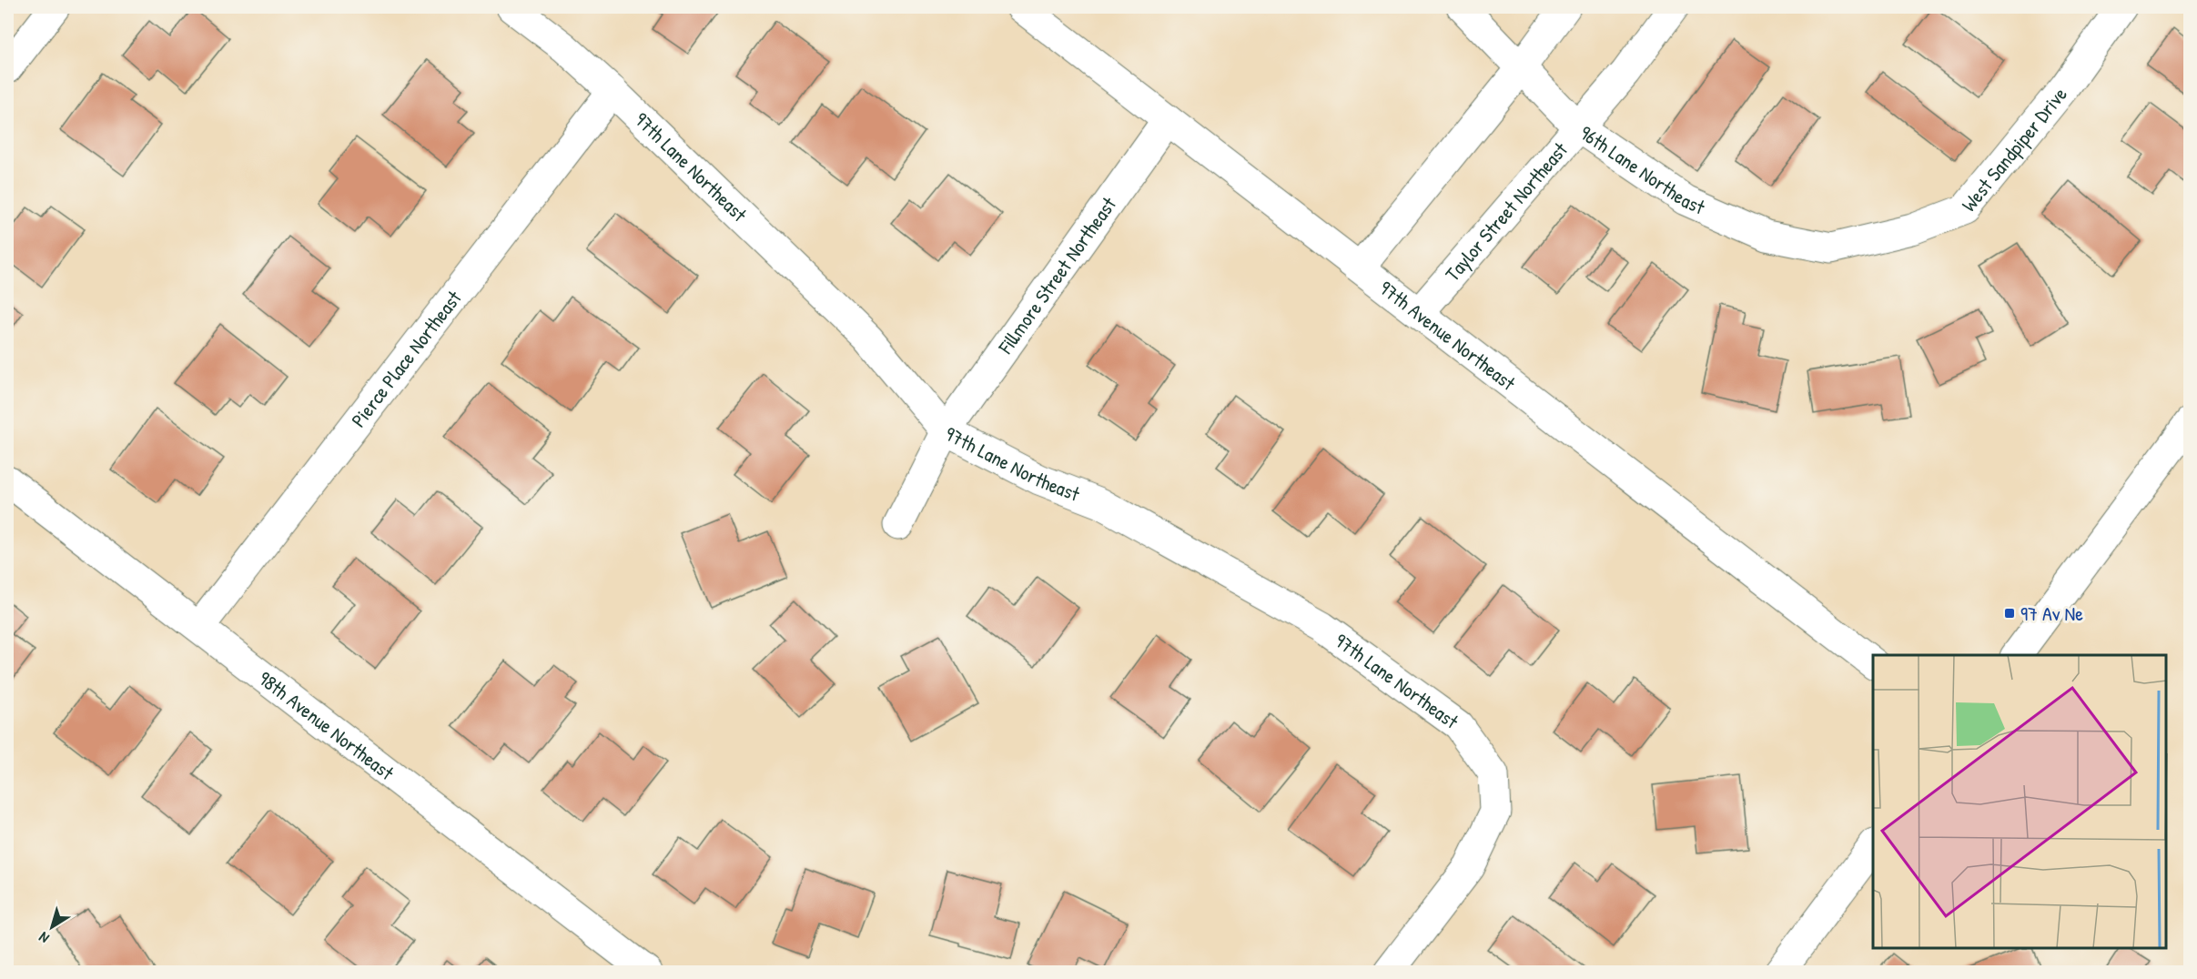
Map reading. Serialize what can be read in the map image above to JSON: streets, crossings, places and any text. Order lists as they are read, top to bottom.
{
  "streets": {
    "street": [
      "West Sandpiper Drive",
      "97th Lane Northeast",
      "96th Lane Northeast",
      "Taylor Street Northeast",
      "Fillmore Street Northeast",
      "97th Avenue Northeast",
      "Pierce Place Northeast",
      "98th Avenue Northeast"
    ]
  },
  "crossings": [
    ["West Sandpiper Drive", "96th Lane Northeast"],
    ["97th Lane Northeast", "Fillmore Street Northeast"],
    ["97th Lane Northeast", "Pierce Place Northeast"],
    ["96th Lane Northeast", "Taylor Street Northeast"],
    ["Taylor Street Northeast", "97th Avenue Northeast"],
    ["Fillmore Street Northeast", "97th Avenue Northeast"],
    ["Pierce Place Northeast", "98th Avenue Northeast"]
  ],
  "places": {
    "transit": ["97 Av Ne"]
  },
  "north": "bottom left"
}
